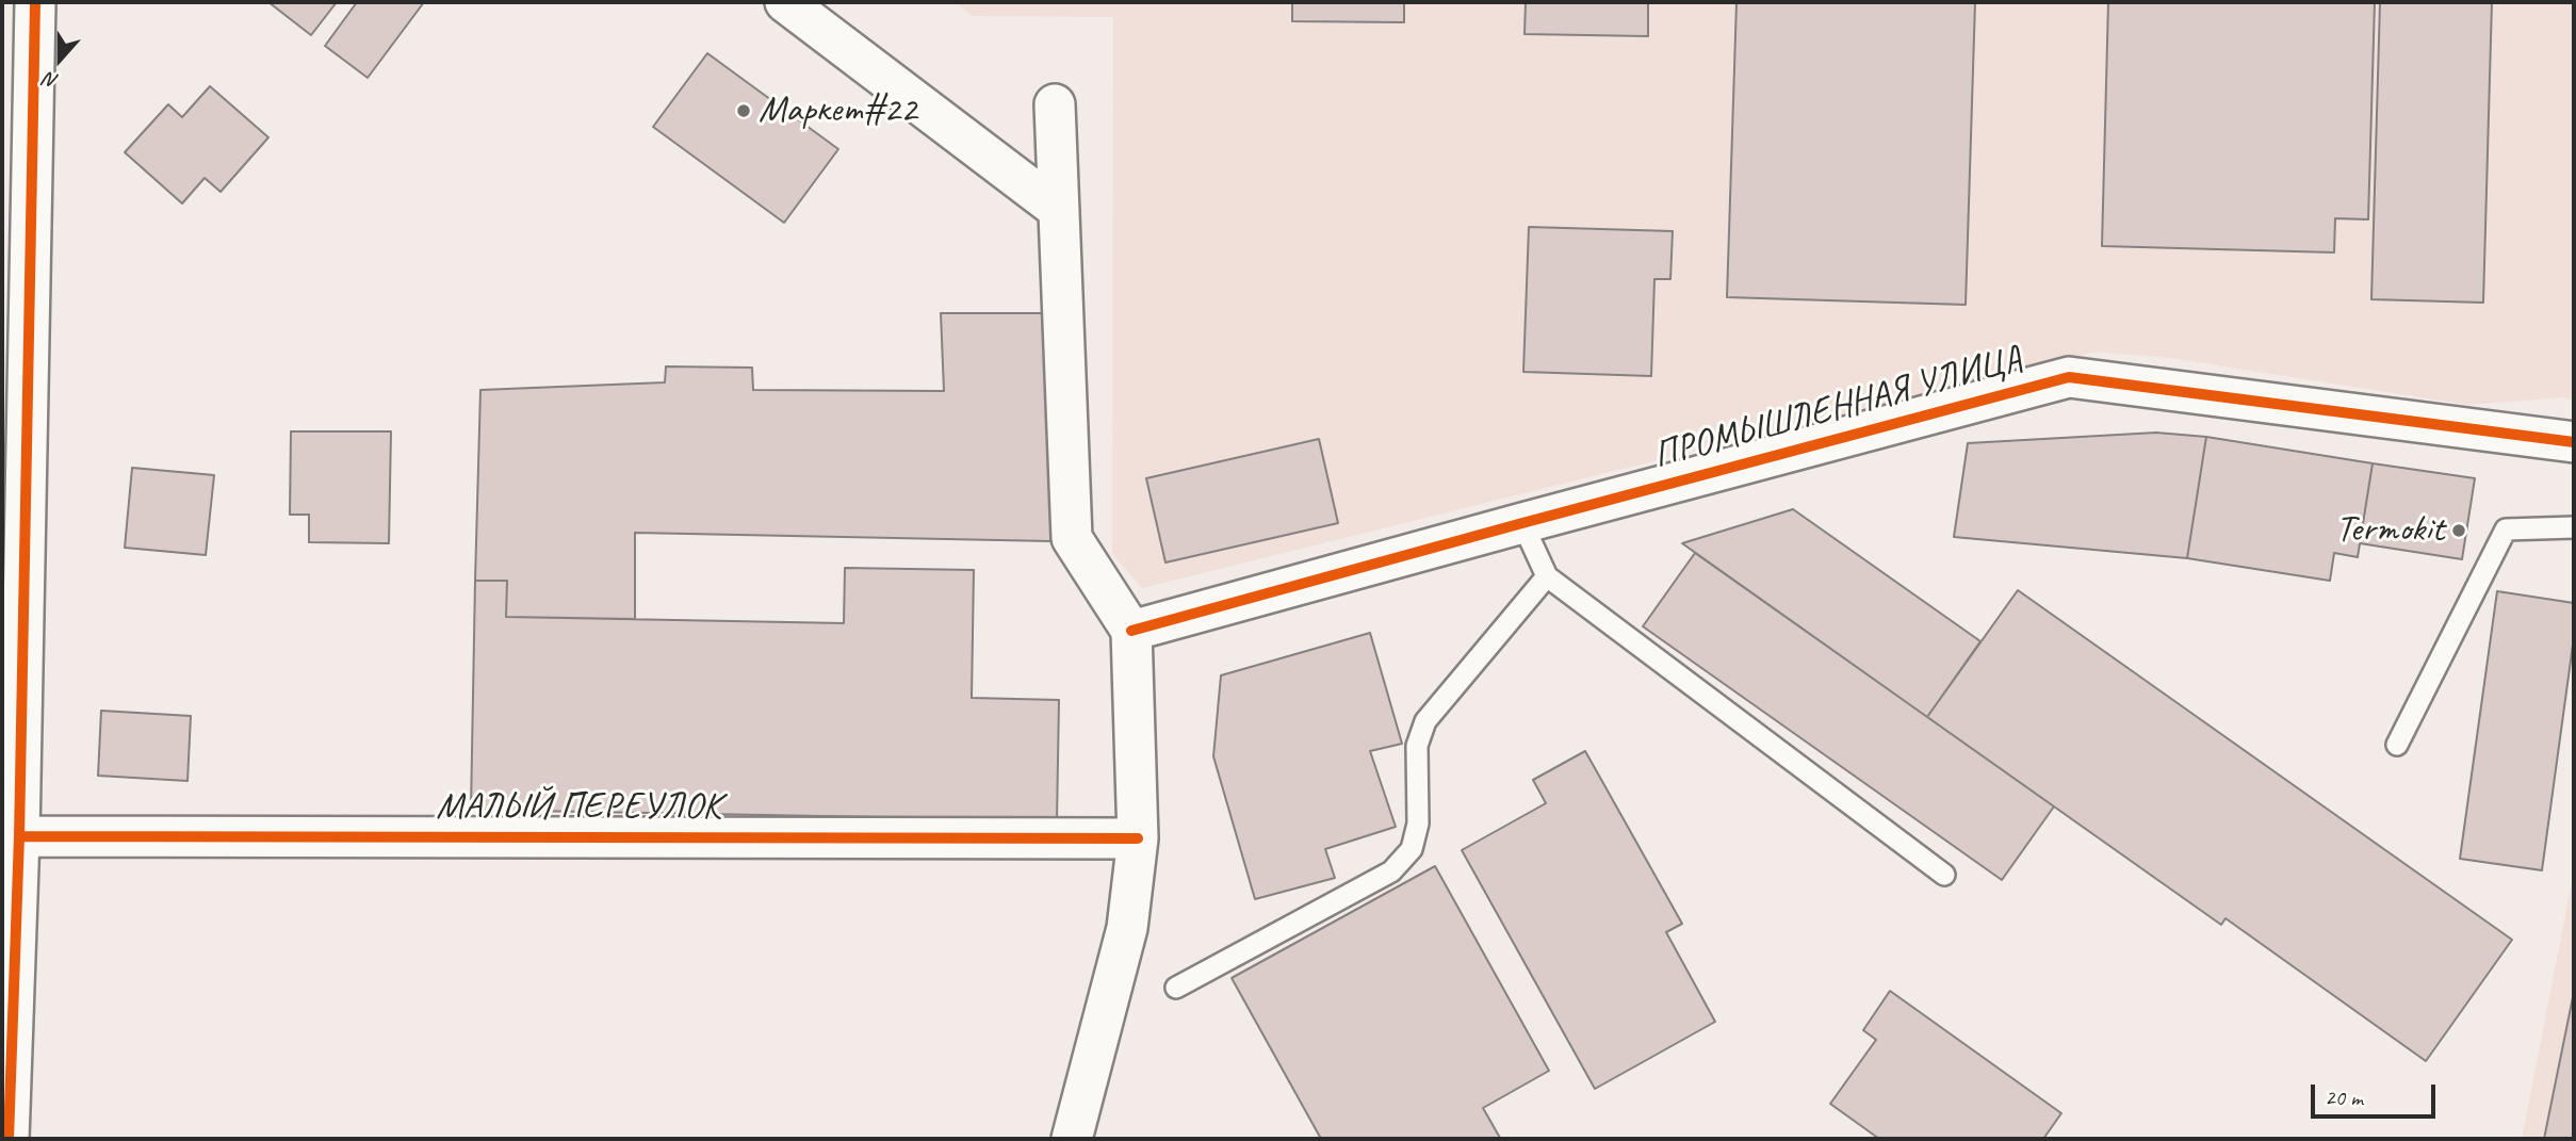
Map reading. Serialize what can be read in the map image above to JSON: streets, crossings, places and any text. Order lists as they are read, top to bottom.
{
  "streets": {
    "street": ["ПРОМЫШЛЕННАЯ УЛИЦА", "МАЛЫЙ ПЕРЕУЛОК"]
  },
  "places": ["Маркет#22", "Termokit"],
  "scale_bar": "20 m",
  "north": "bottom"
}
